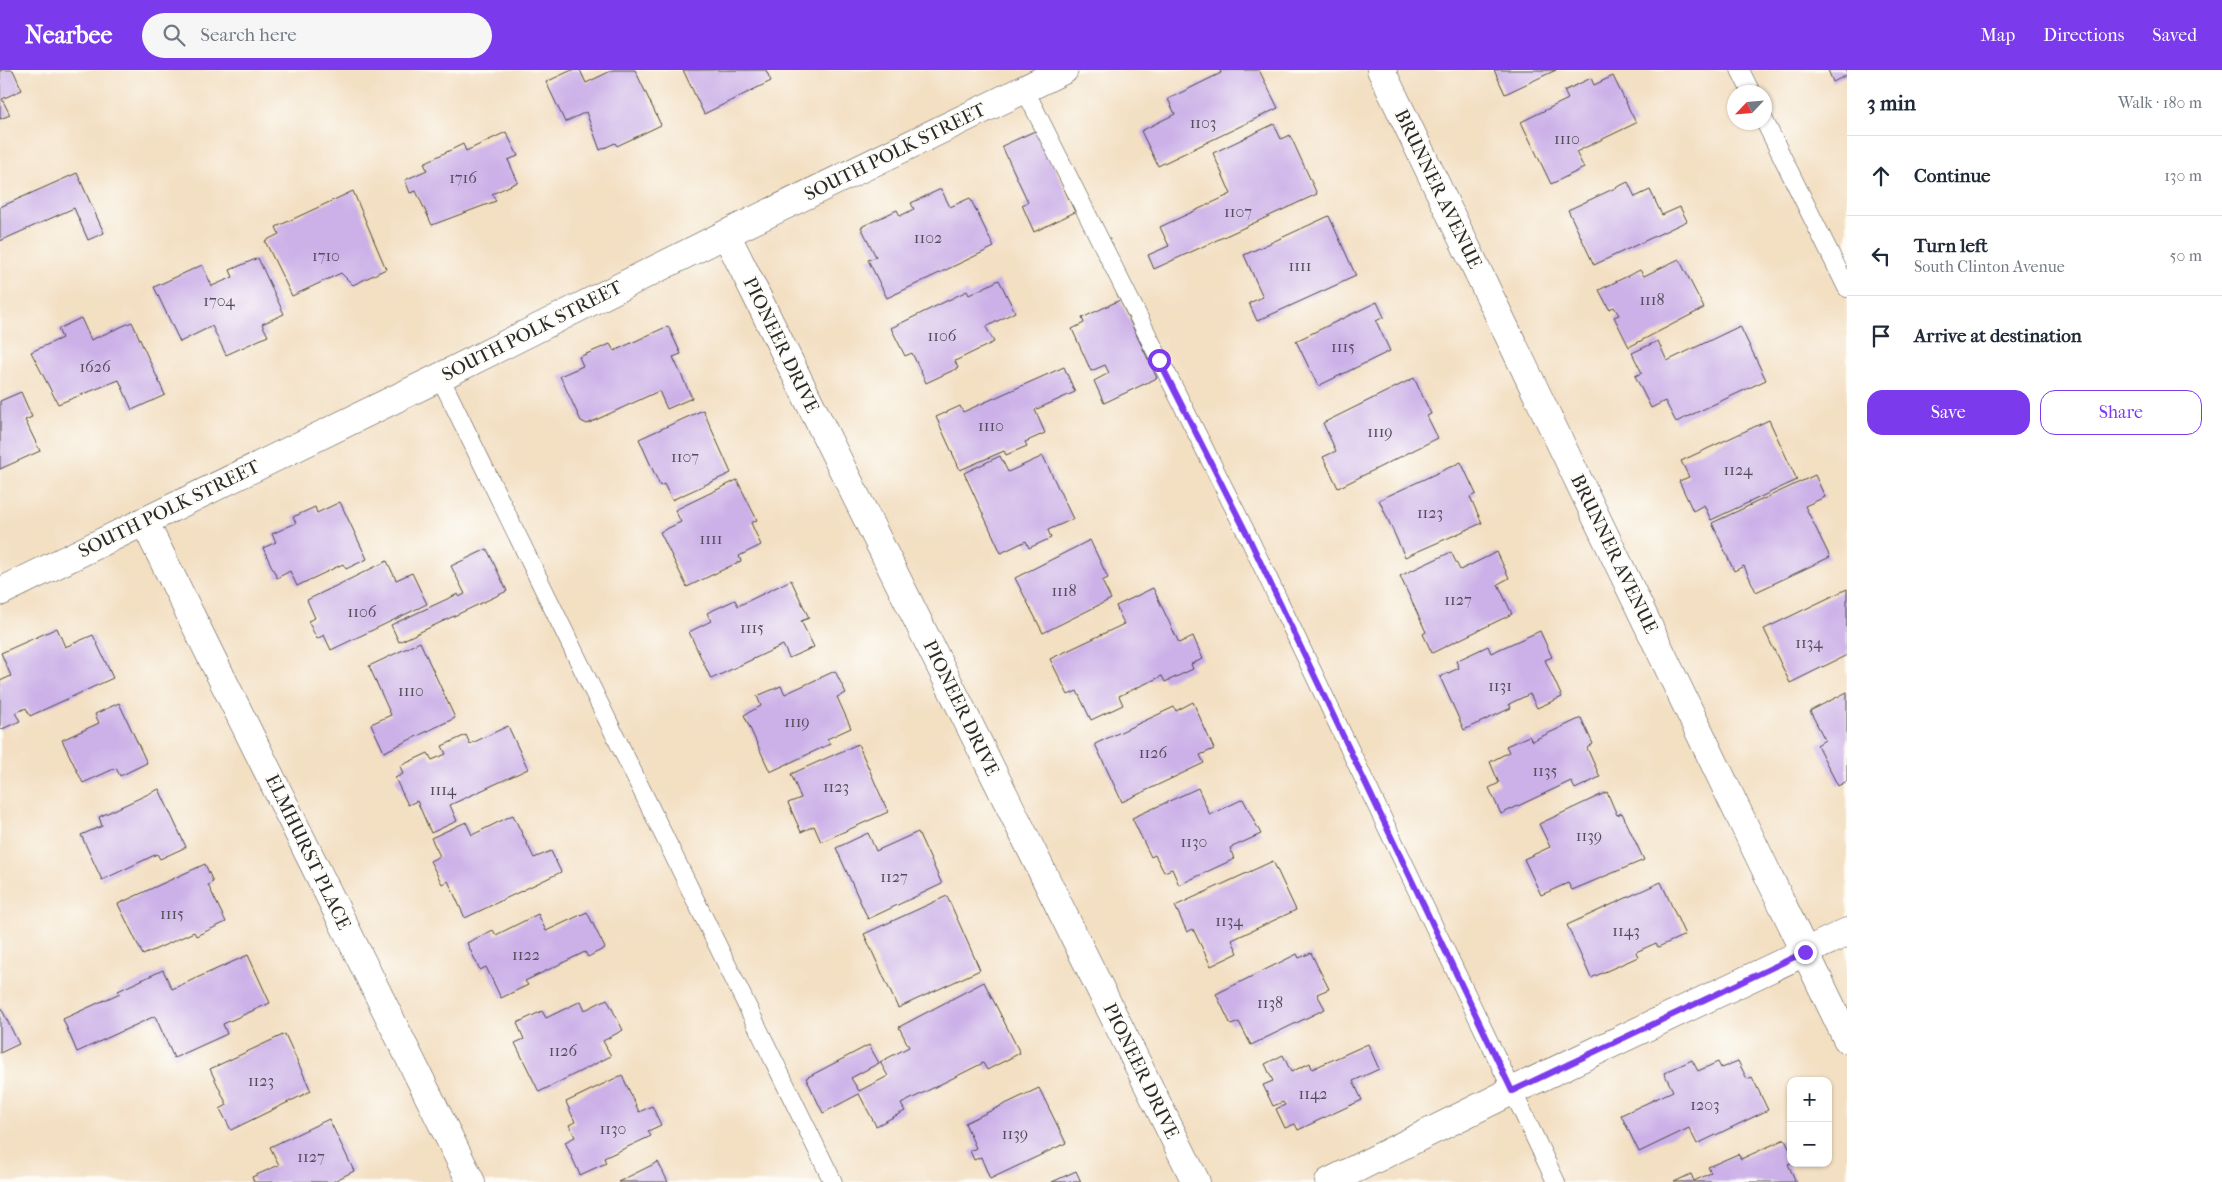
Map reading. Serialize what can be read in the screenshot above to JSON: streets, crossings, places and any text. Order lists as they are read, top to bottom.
{
  "streets": {
    "street": [
      "SOUTH POLK STREET",
      "BRUNNER AVENUE",
      "PIONEER DRIVE",
      "ELMHURST PLACE"
    ]
  },
  "crossings": [
    ["SOUTH POLK STREET", "PIONEER DRIVE"],
    ["SOUTH POLK STREET", "ELMHURST PLACE"]
  ],
  "house_numbers": [
    "1103",
    "1110",
    "1716",
    "1107",
    "1102",
    "1710",
    "1111",
    "1118",
    "1704",
    "1106",
    "1115",
    "1626",
    "1110",
    "1119",
    "1107",
    "1124",
    "1123",
    "1111",
    "1118",
    "1127",
    "1106",
    "1115",
    "1134",
    "1131",
    "1110",
    "1119",
    "1126",
    "1135",
    "1123",
    "1114",
    "1139",
    "1130",
    "1127",
    "1115",
    "1134",
    "1143",
    "1122",
    "1138",
    "1126",
    "1123",
    "1142",
    "1203",
    "1130",
    "1139",
    "1127"
  ],
  "north": "bottom left",
  "page": {
    "header": "Nearbee",
    "search": "Search here",
    "nav": ["Map", "Directions", "Saved"],
    "heading": ["3 min", "Walk · 180 m"],
    "list": [
      ["Continue", "130 m"],
      ["Turn left", "South Clinton Avenue", "50 m"],
      "Arrive at destination"
    ],
    "buttons": ["Save", "Share"],
    "map_buttons": ["+", "−"]
  }
}
